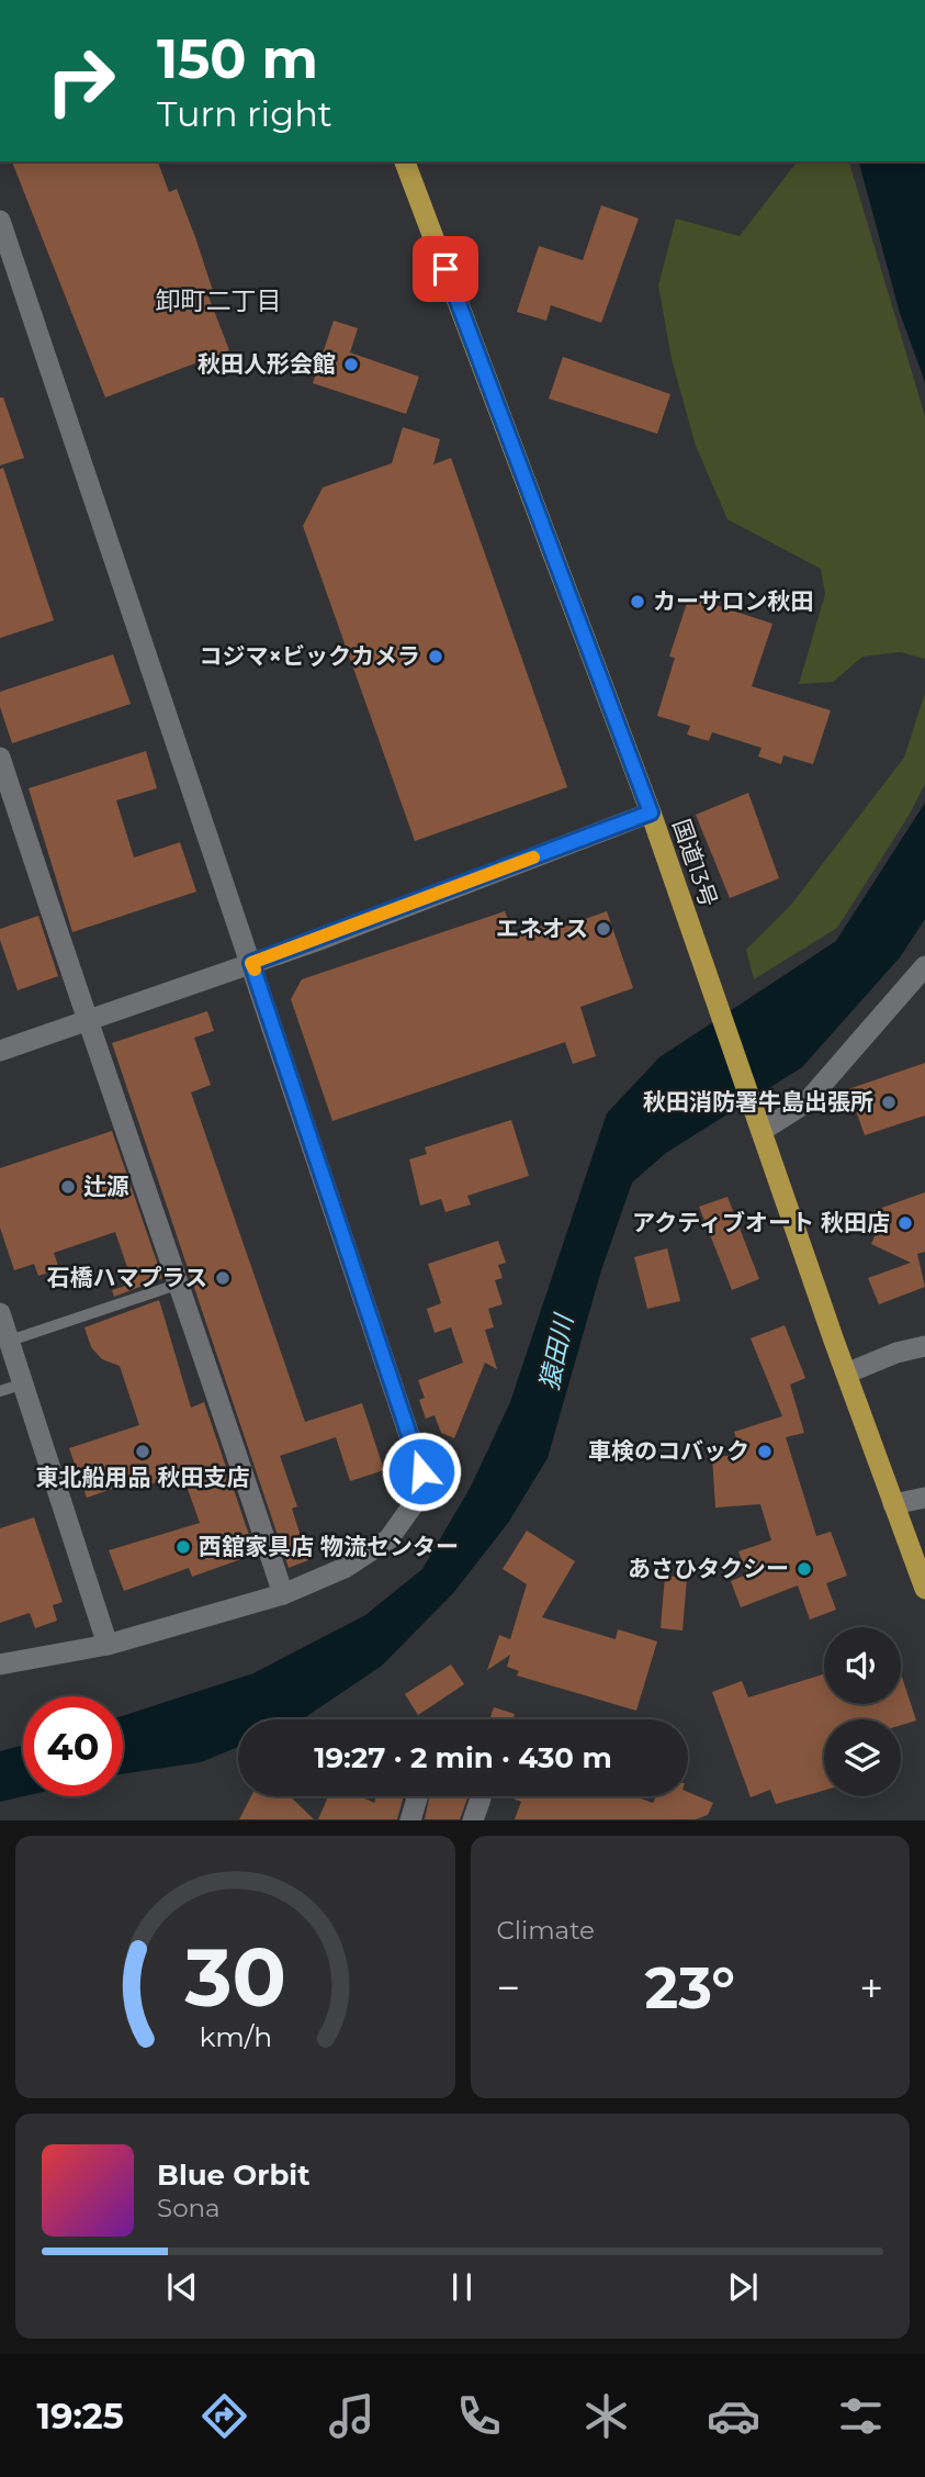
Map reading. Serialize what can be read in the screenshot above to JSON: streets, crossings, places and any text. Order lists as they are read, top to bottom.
{
  "streets": {
    "highway": ["国道13号"]
  },
  "districts": ["卸町二丁目"],
  "water": ["猿田川"],
  "places": [
    "秋田人形会館",
    "カーサロン秋田",
    "コジマ×ビックカメラ",
    "エネオス",
    "秋田消防署牛島出張所",
    "辻源",
    "アクティブオート 秋田店",
    "石橋ハマプラス",
    "東北船用品 秋田支店",
    "車検のコバック",
    "西舘家具店 物流センター",
    "あさひタクシー"
  ],
  "page": {
    "turn": ["150 m", "Turn right"],
    "limit": "40",
    "trip": "19:27 · 2 min · 430 m",
    "tile": "Climate",
    "heat": ["−", "23°", "+"],
    "song": ["Blue Orbit", "Sona"],
    "tabs": "19:25",
    "gauge": ["30", "km/h"]
  }
}
